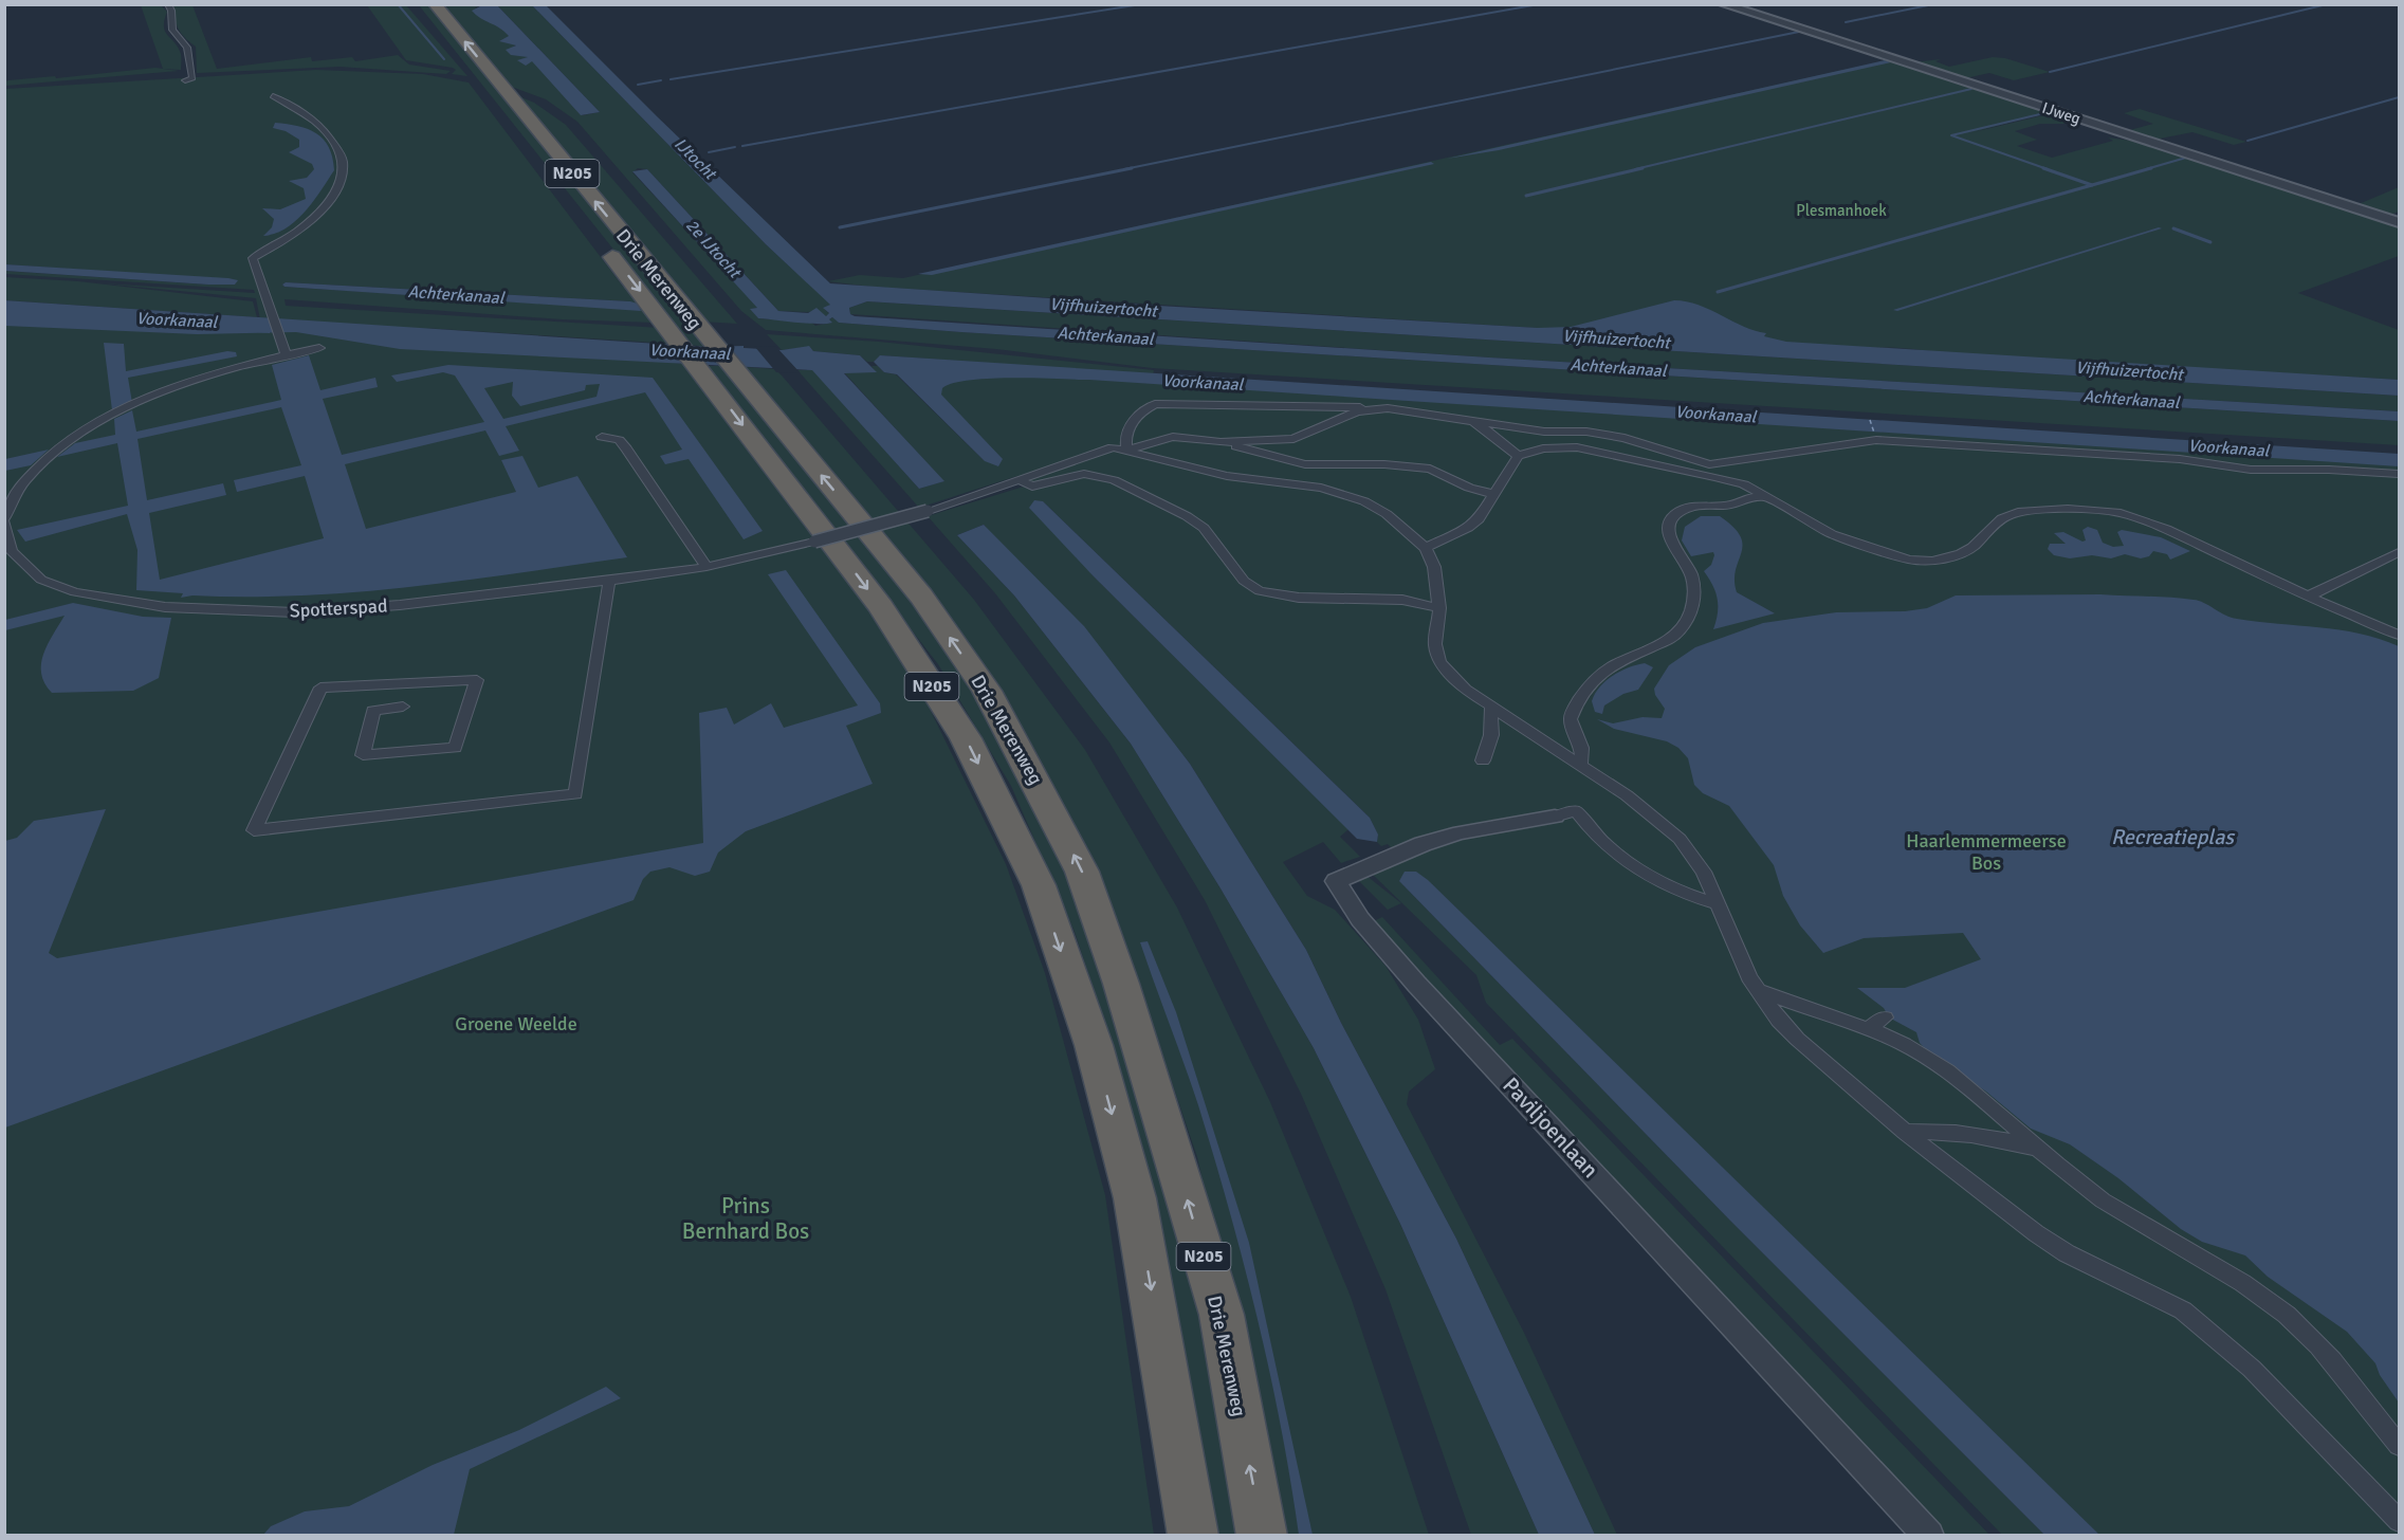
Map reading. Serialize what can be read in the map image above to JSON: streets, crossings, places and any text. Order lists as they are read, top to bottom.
{
  "streets": {
    "highway": ["N205", "Drie Merenweg"],
    "street": ["IJweg", "Spotterspad", "Paviljoenlaan"]
  },
  "water": [
    "IJtocht",
    "2e IJtocht",
    "Achterkanaal",
    "Vijfhuizertocht",
    "Voorkanaal",
    "Recreatieplas"
  ],
  "parks": [
    "Plesmanhoek",
    "Haarlemmermeerse Bos",
    "Groene Weelde",
    "Prins Bernhard Bos"
  ]
}
